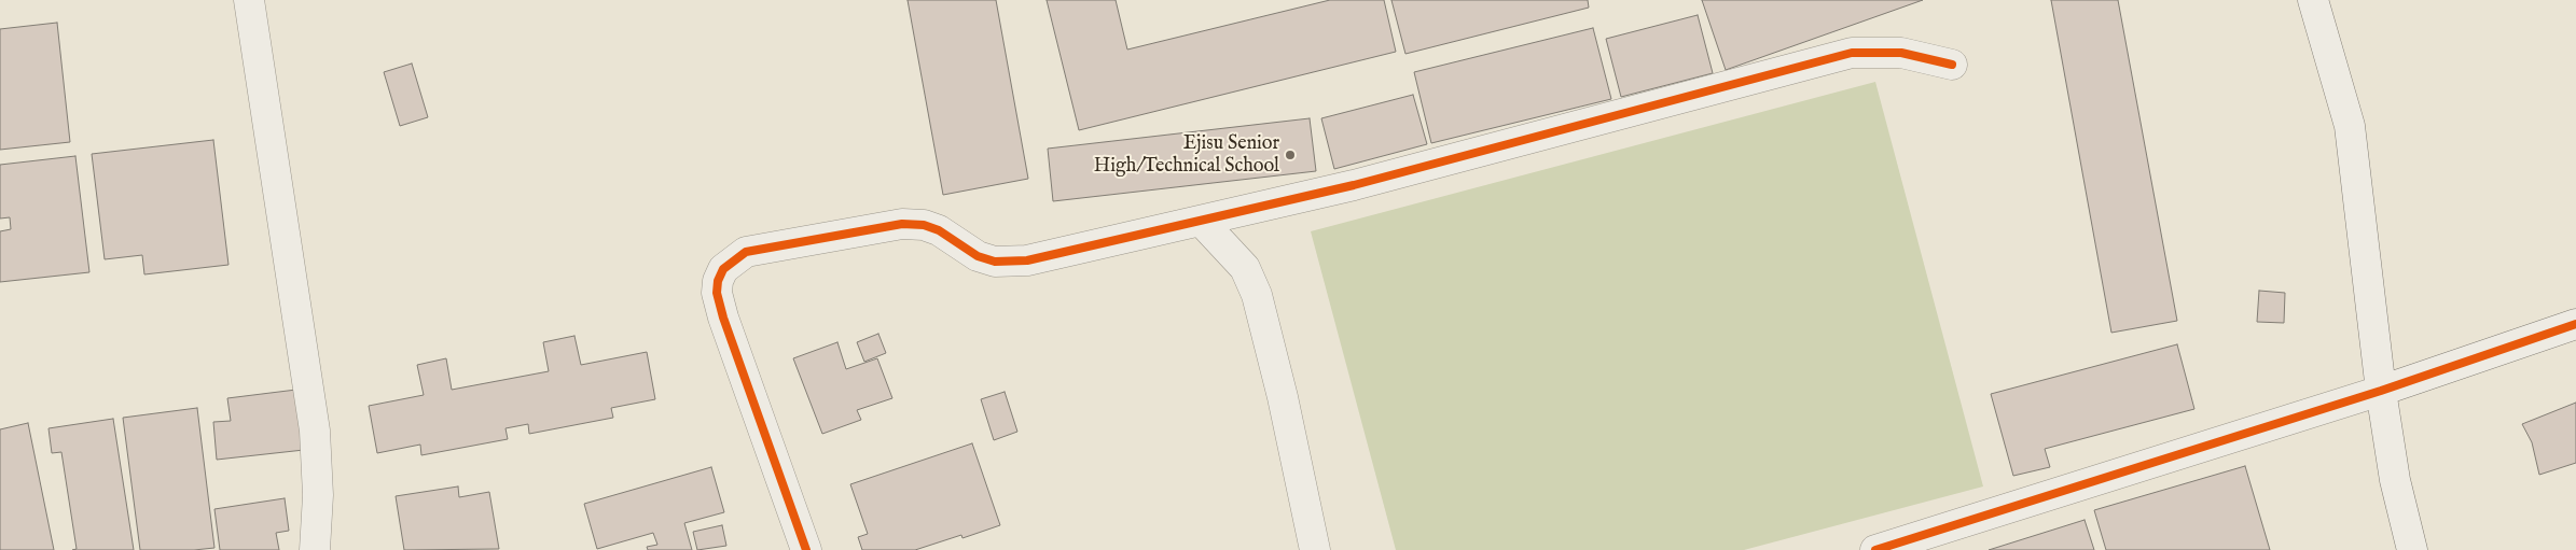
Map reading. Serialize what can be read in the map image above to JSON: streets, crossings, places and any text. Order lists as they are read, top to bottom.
{
  "places": ["Ejisu Senior High/Technical School"]
}
